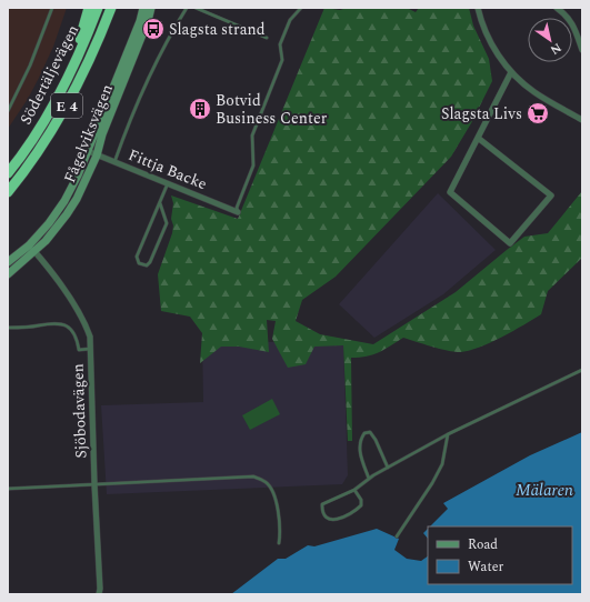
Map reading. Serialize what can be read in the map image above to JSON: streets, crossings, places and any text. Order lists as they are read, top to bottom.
{
  "streets": {
    "highway": ["Södertäljevägen", "E 4"],
    "main road": ["Fågelviksvägen"],
    "street": ["Fittja Backe", "Sjöbodavägen"]
  },
  "crossings": [
    ["Fågelviksvägen", "Fittja Backe"],
    ["Fågelviksvägen", "Sjöbodavägen"]
  ],
  "water": ["Mälaren"],
  "places": {
    "bus stop": ["Slagsta strand"],
    "building": ["Botvid Business Center"],
    "supermarket": ["Slagsta Livs"]
  },
  "legend": ["Road", "Water"],
  "north": "bottom right"
}
